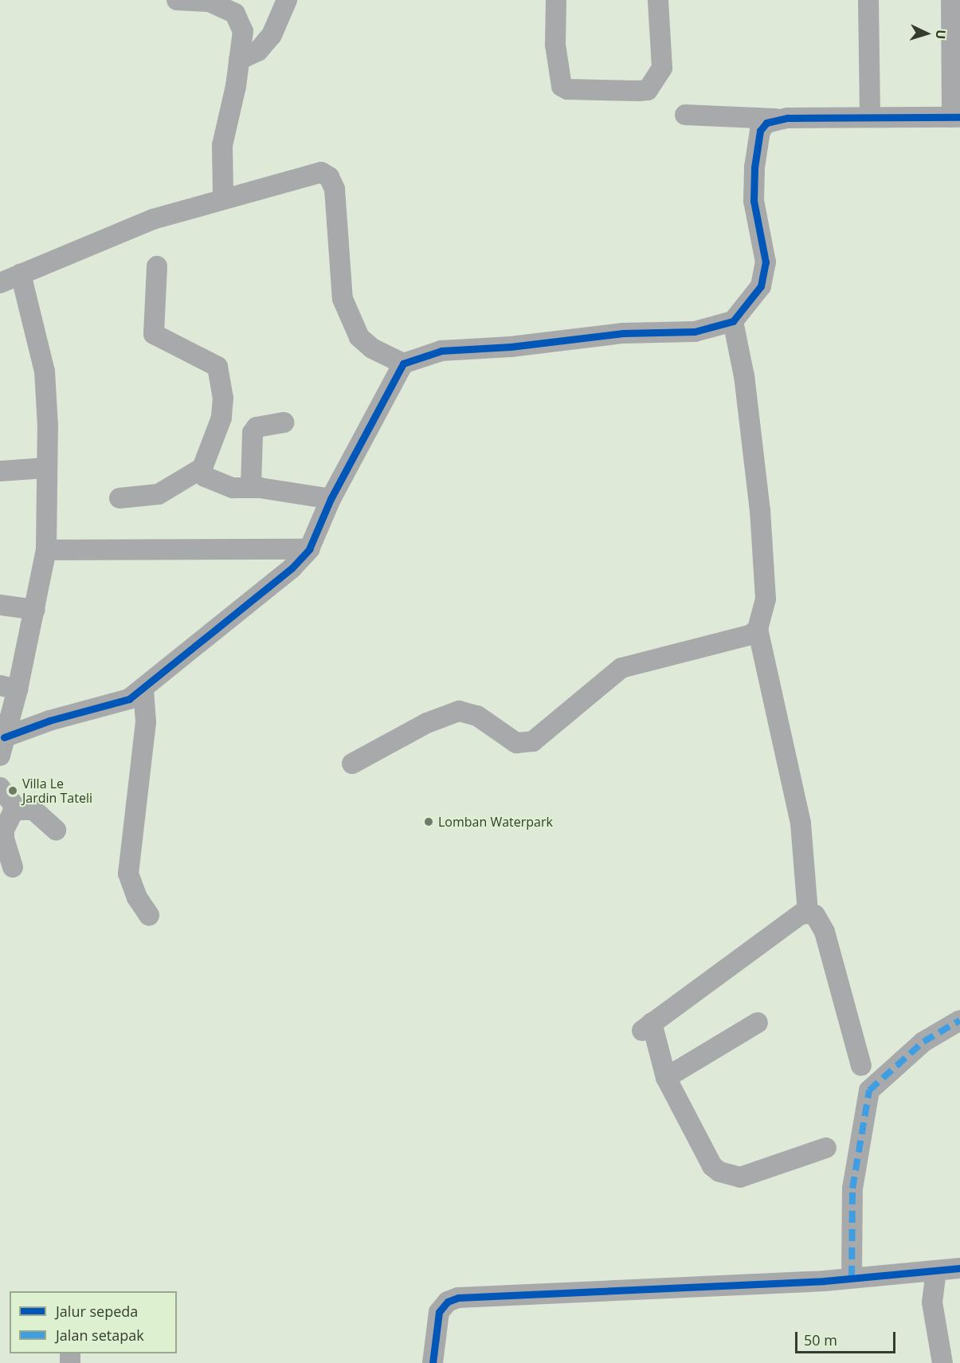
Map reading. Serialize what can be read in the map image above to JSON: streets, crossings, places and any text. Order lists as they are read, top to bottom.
{
  "places": ["Villa Le Jardin Tateli", "Lomban Waterpark"],
  "legend": ["Jalur sepeda", "Jalan setapak"],
  "scale_bar": "50 m",
  "north": "right"
}
